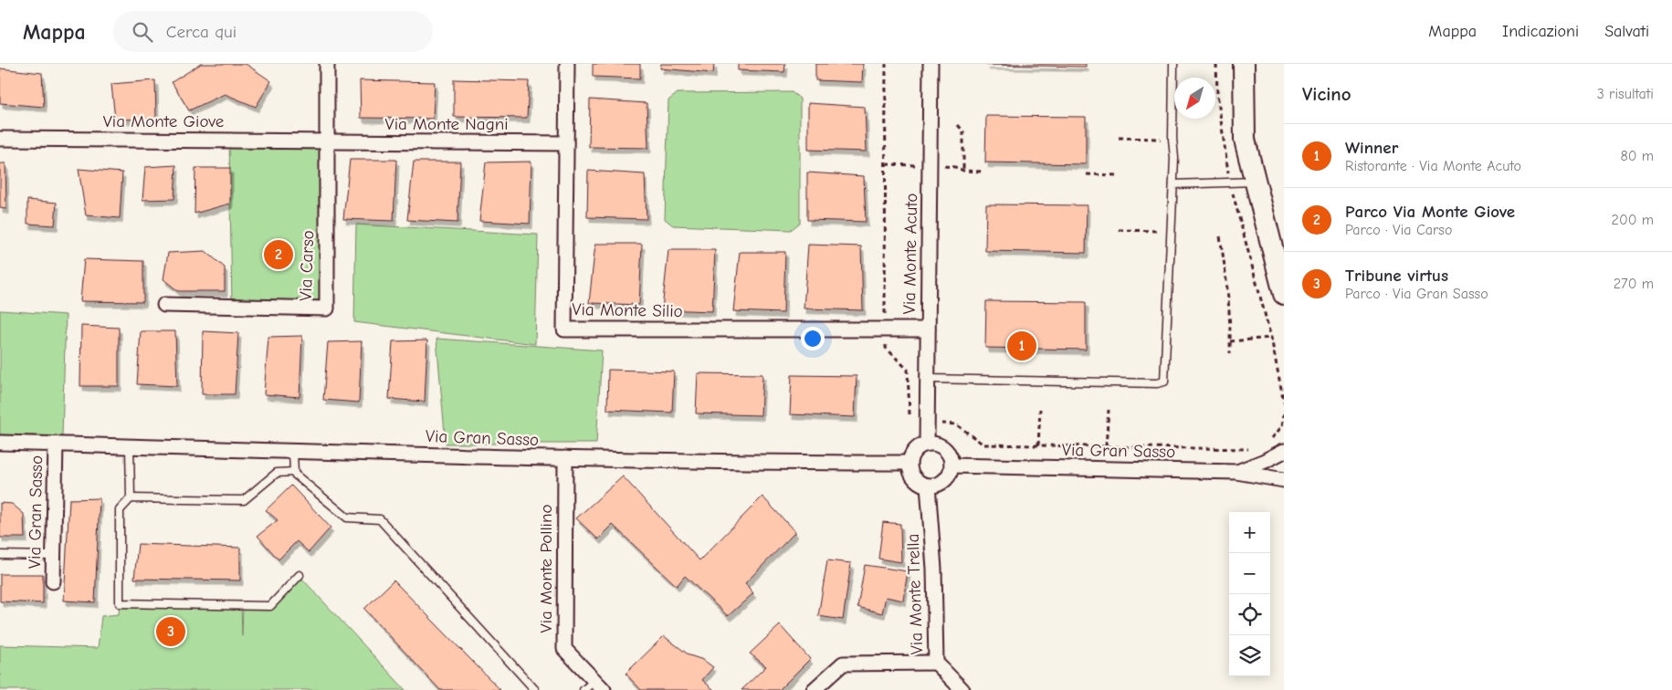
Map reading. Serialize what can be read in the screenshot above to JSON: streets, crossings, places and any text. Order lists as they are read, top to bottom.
{
  "streets": {
    "street": [
      "Via Monte Giove",
      "Via Monte Nagni",
      "Via Monte Acuto",
      "Via Carso",
      "Via Monte Silio",
      "Via Gran Sasso",
      "Via Monte Pollino",
      "Via Monte Trella"
    ]
  },
  "crossings": [
    ["Via Monte Giove", "Via Monte Nagni"],
    ["Via Monte Giove", "Via Carso"],
    ["Via Monte Nagni", "Via Carso"],
    ["Via Monte Nagni", "Via Monte Silio"],
    ["Via Monte Acuto", "Via Monte Silio"],
    ["Via Monte Acuto", "Via Gran Sasso"],
    ["Via Monte Acuto", "Via Monte Trella"],
    ["Via Gran Sasso", "Via Monte Pollino"],
    ["Via Gran Sasso", "Via Monte Trella"]
  ],
  "north": "bottom left",
  "page": {
    "header": "Mappa",
    "search": "Cerca qui",
    "nav": ["Mappa", "Indicazioni", "Salvati"],
    "heading": ["Vicino", "3 risultati"],
    "list": [
      {
        "mark": "1",
        "name": "Winner",
        "note": "Ristorante · Via Monte Acuto",
        "value": "80 m"
      },
      {
        "mark": "2",
        "name": "Parco Via Monte Giove",
        "note": "Parco · Via Carso",
        "value": "200 m"
      },
      {
        "mark": "3",
        "name": "Tribune virtus",
        "note": "Parco · Via Gran Sasso",
        "value": "270 m"
      }
    ],
    "pins": ["2", "1", "3"],
    "map_buttons": ["+", "−"]
  }
}
